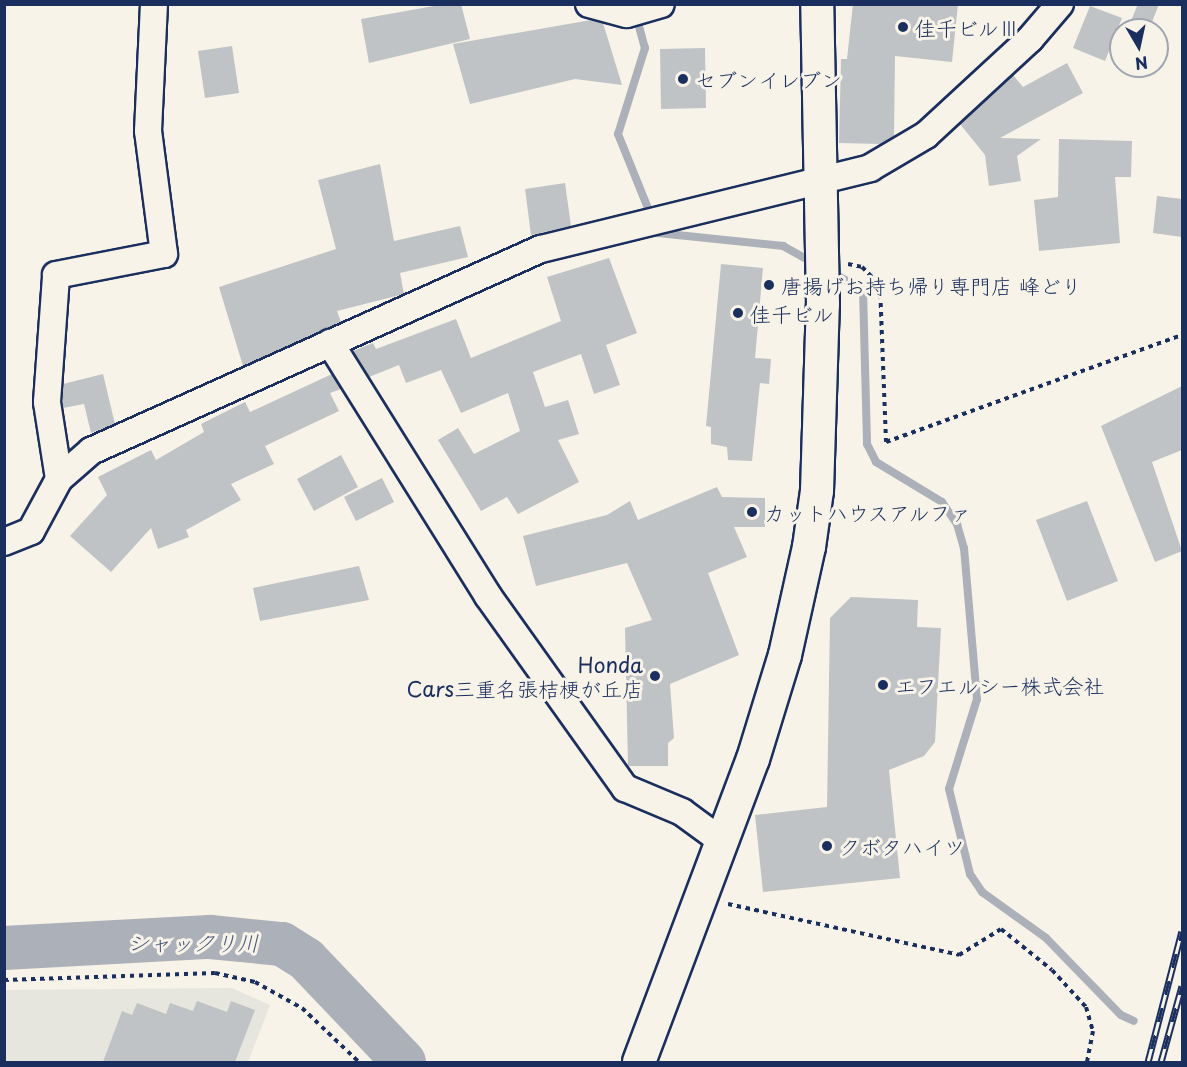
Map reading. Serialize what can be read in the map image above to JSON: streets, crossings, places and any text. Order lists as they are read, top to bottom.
{
  "water": ["シャックリ川"],
  "places": [
    "佳千ビルⅢ",
    "セブンイレブン",
    "唐揚げお持ち帰り専門店 峰どり",
    "佳千ビル",
    "カットハウスアルファ",
    "Honda Cars三重名張桔梗が丘店",
    "エフエルシー株式会社",
    "クボタハイツ"
  ],
  "north": "bottom"
}
